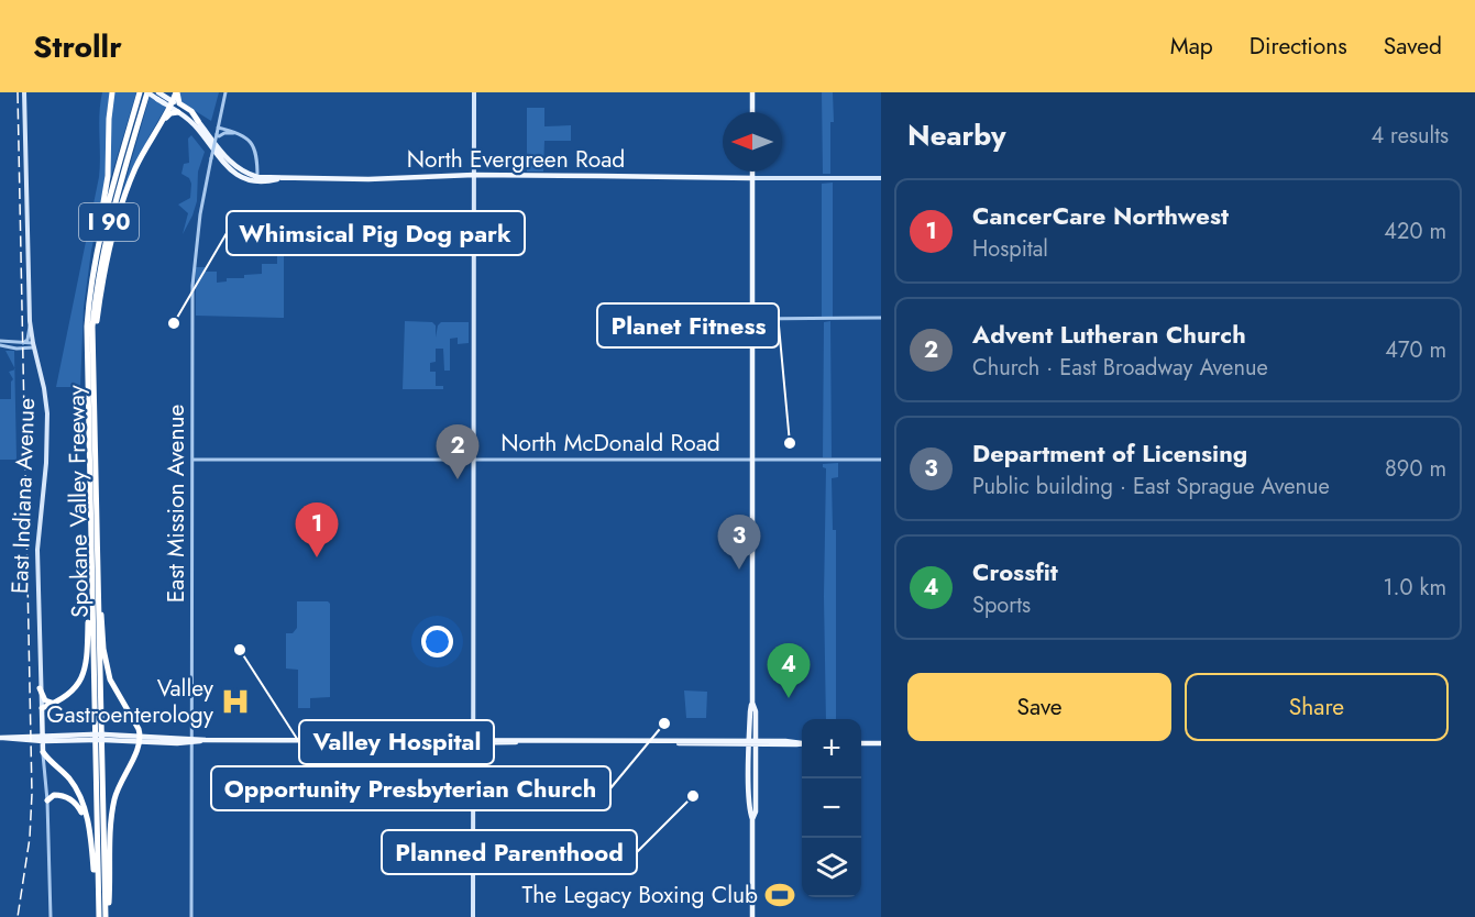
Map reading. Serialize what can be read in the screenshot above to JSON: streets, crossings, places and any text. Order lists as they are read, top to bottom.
{
  "streets": {
    "highway": ["I 90", "Spokane Valley Freeway"],
    "main road": ["North Evergreen Road", "East Indiana Avenue"],
    "street": ["North McDonald Road", "East Mission Avenue"]
  },
  "crossings": [
    ["North Evergreen Road", "Spokane Valley Freeway"],
    ["North McDonald Road", "East Mission Avenue"]
  ],
  "places": {
    "other": [
      "Whimsical Pig Dog park",
      "Planet Fitness",
      "Valley Hospital",
      "Opportunity Presbyterian Church",
      "Planned Parenthood"
    ],
    "hospital": ["Valley Gastroenterology"],
    "sports": ["The Legacy Boxing Club"]
  },
  "north": "left",
  "page": {
    "header": "Strollr",
    "nav": ["Map", "Directions", "Saved"],
    "heading": ["Nearby", "4 results"],
    "list": [
      {
        "mark": "1",
        "name": "CancerCare Northwest",
        "note": "Hospital",
        "value": "420 m"
      },
      {
        "mark": "2",
        "name": "Advent Lutheran Church",
        "note": "Church · East Broadway Avenue",
        "value": "470 m"
      },
      {
        "mark": "3",
        "name": "Department of Licensing",
        "note": "Public building · East Sprague Avenue",
        "value": "890 m"
      },
      {
        "mark": "4",
        "name": "Crossfit",
        "note": "Sports",
        "value": "1.0 km"
      }
    ],
    "pins": [
      "2",
      "1",
      "3",
      "4"
    ],
    "buttons": ["Save", "Share"],
    "map_buttons": ["+", "−"]
  }
}
